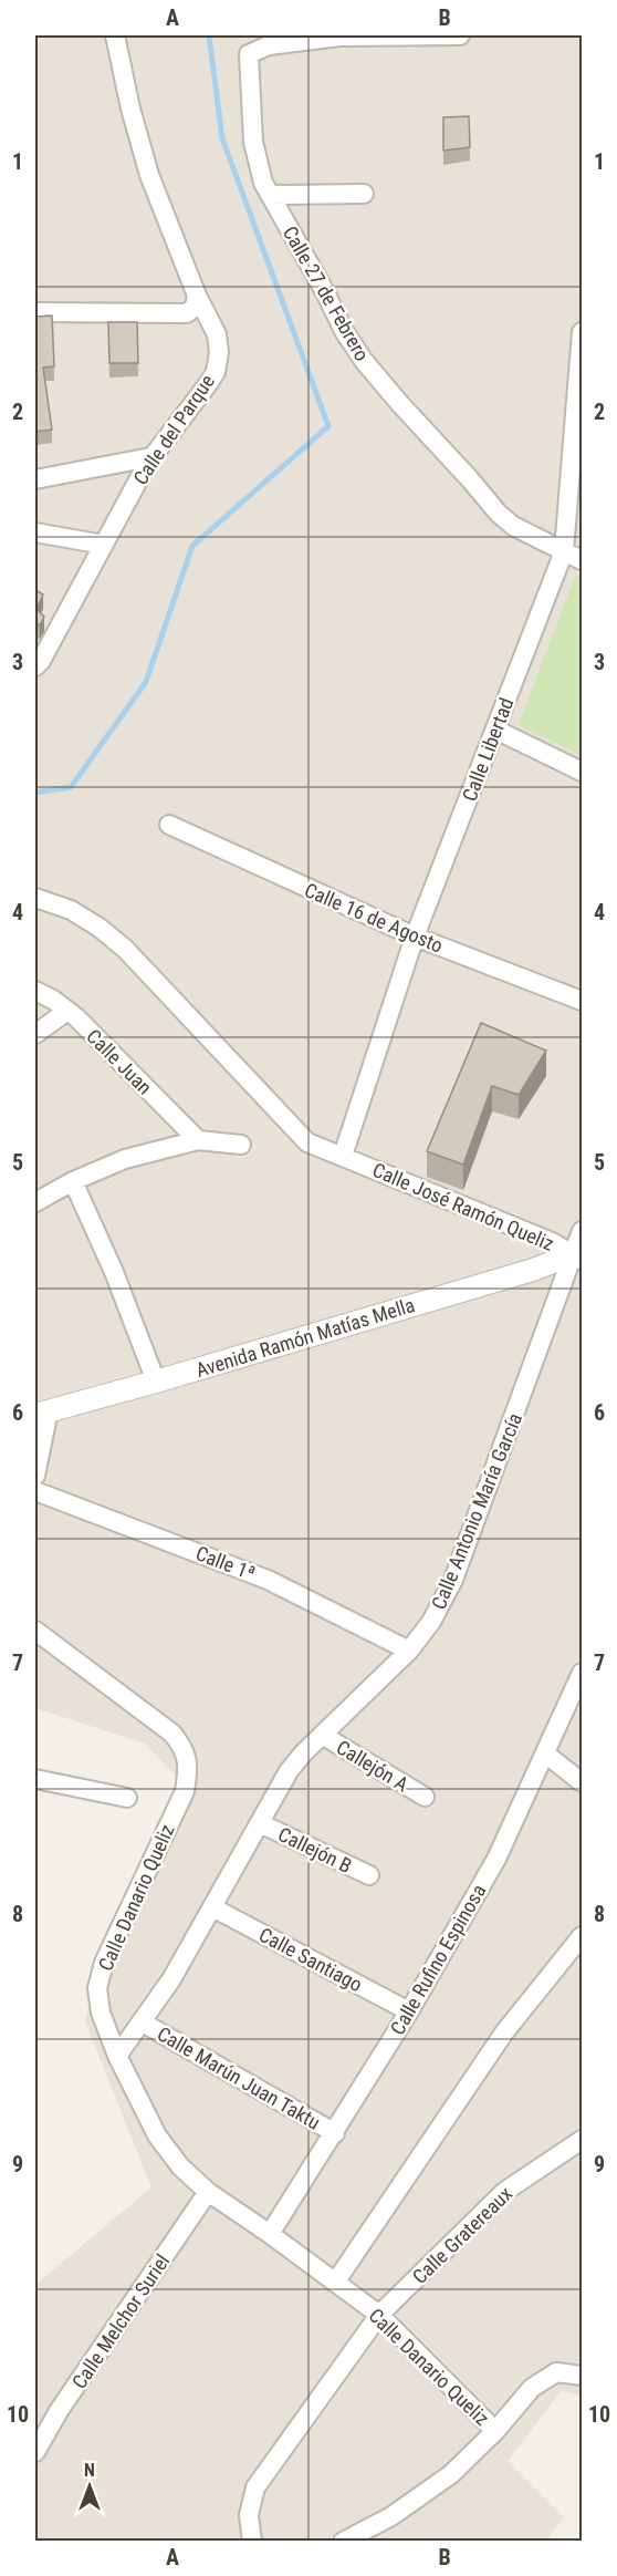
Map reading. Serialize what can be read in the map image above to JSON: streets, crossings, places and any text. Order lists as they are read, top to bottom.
{
  "streets": {
    "street": [
      "Calle 27 de Febrero",
      "Calle del Parque",
      "Calle Libertad",
      "Calle 16 de Agosto",
      "Calle Juan",
      "Calle José Ramón Queliz",
      "Avenida Ramón Matías Mella",
      "Calle Antonio María García",
      "Calle 1ª",
      "Callejón A",
      "Callejón B",
      "Calle Danario Queliz",
      "Calle Santiago",
      "Calle Rufino Espinosa",
      "Calle Marún Juan Taktu",
      "Calle Gratereaux",
      "Calle Melchor Suriel"
    ]
  },
  "crossings": [
    ["Calle 27 de Febrero", "Calle Libertad"],
    ["Calle Libertad", "Calle 16 de Agosto"],
    ["Calle Libertad", "Calle José Ramón Queliz"],
    ["Calle José Ramón Queliz", "Avenida Ramón Matías Mella"],
    ["Calle José Ramón Queliz", "Calle Antonio María García"],
    ["Avenida Ramón Matías Mella", "Calle Antonio María García"],
    ["Calle Antonio María García", "Calle 1ª"],
    ["Calle Antonio María García", "Callejón A"],
    ["Calle Antonio María García", "Callejón B"],
    ["Calle Antonio María García", "Calle Danario Queliz"],
    ["Calle Antonio María García", "Calle Santiago"],
    ["Calle Antonio María García", "Calle Marún Juan Taktu"],
    ["Calle Danario Queliz", "Calle Rufino Espinosa"],
    ["Calle Danario Queliz", "Calle Gratereaux"],
    ["Calle Danario Queliz", "Calle Melchor Suriel"],
    ["Calle Santiago", "Calle Rufino Espinosa"],
    ["Calle Rufino Espinosa", "Calle Marún Juan Taktu"]
  ],
  "north": "top",
  "grid": {
    "columns": ["A", "B"],
    "rows": [
      "1",
      "2",
      "3",
      "4",
      "5",
      "6",
      "7",
      "8",
      "9",
      "10"
    ]
  }
}
